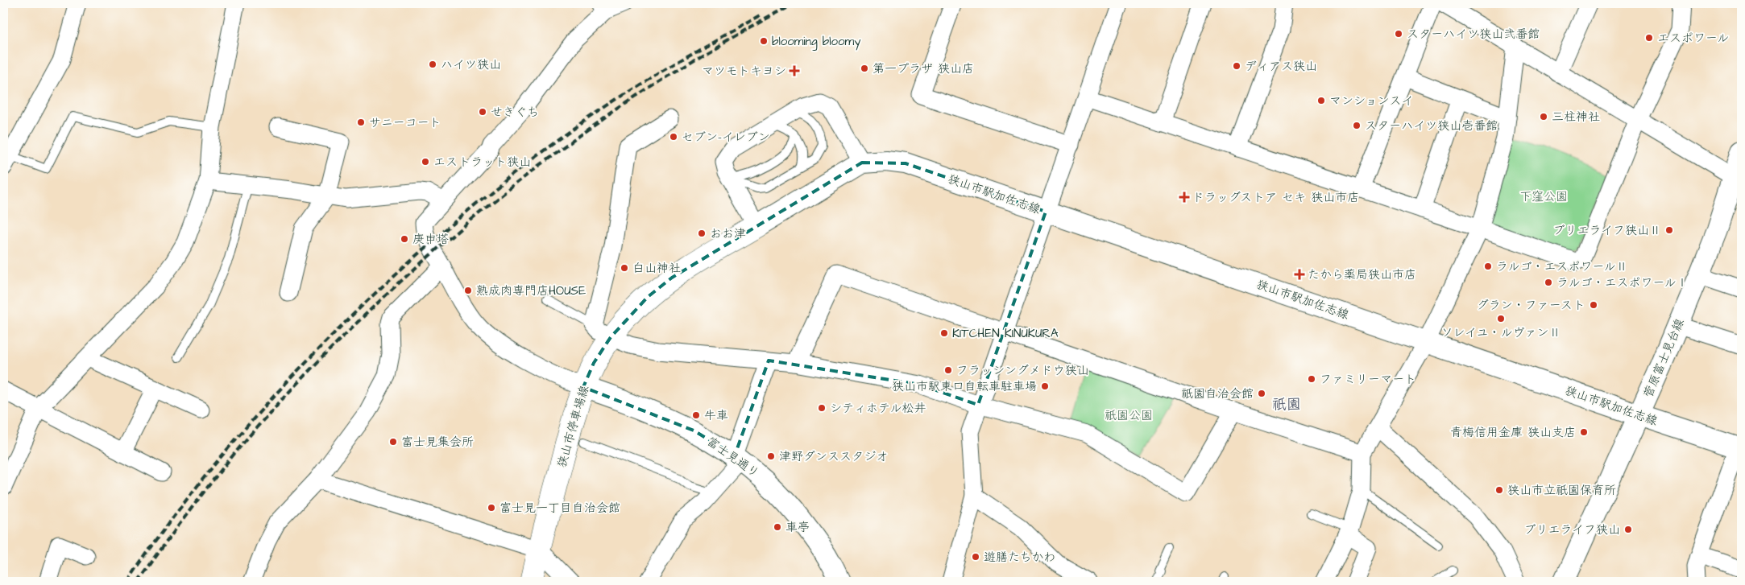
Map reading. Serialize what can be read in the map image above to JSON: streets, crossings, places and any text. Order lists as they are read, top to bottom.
{
  "streets": {
    "main road": ["狭山市停車場線"],
    "street": ["狭山市駅加佐志線", "菅原富士見台線", "富士見通り"]
  },
  "crossings": [
    ["狭山市駅加佐志線", "菅原富士見台線"],
    ["狭山市停車場線", "富士見通り"]
  ],
  "districts": ["祇園"],
  "parks": ["下窪公園", "祇園公園"],
  "places": {
    "other": [
      "スターハイツ狭山弐番館",
      "エスポワール",
      "blooming bloomy",
      "ハイツ狭山",
      "ディアス狭山",
      "第一プラザ 狭山店",
      "マンションスイ",
      "せきぐち",
      "三柱神社",
      "サニーコート",
      "スターハイツ狭山壱番館",
      "セブン-イレブン",
      "エストラット狭山",
      "ブリエライフ狭山Ⅱ",
      "おお津",
      "庚申塔",
      "ラルゴ・エスポワールⅡ",
      "白山神社",
      "ラルゴ・エスポワールⅠ",
      "熟成肉専門店HOUSE",
      "グラン・ファースト",
      "ソレイユ・ルヴァンⅡ",
      "KITCHEN KINUKURA",
      "フラッシングメドウ狭山",
      "ファミリーマート",
      "狭山市駅東口自転車駐車場",
      "祇園自治会館",
      "シティホテル松井",
      "牛車",
      "青梅信用金庫 狭山支店",
      "富士見集会所",
      "津野ダンススタジオ",
      "狭山市立祇園保育所",
      "富士見一丁目自治会館",
      "車亭",
      "ブリエライフ狭山",
      "遊膳たちかわ"
    ],
    "health": ["マツモトキヨシ", "ドラッグストア セキ 狭山市店", "たから薬局狭山市店"]
  }
}
